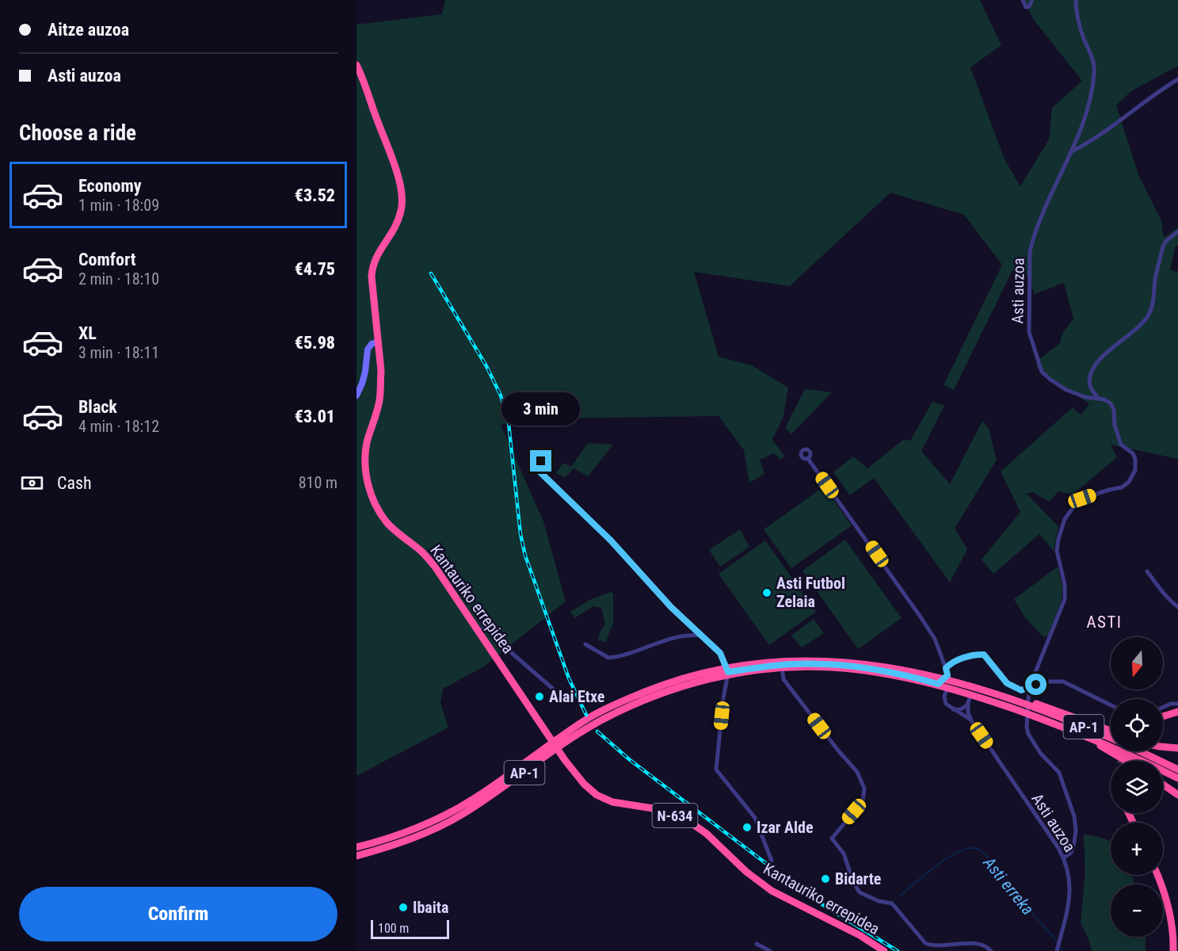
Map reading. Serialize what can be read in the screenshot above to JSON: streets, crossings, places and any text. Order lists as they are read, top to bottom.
{
  "streets": {
    "highway": ["Kantauriko errepidea", "AP-1", "N-634"],
    "street": ["Asti auzoa"]
  },
  "districts": ["ASTI"],
  "water": ["Asti erreka"],
  "places": [
    "Asti Futbol Zelaia",
    "Alai Etxe",
    "Izar Alde",
    "Bidarte",
    "Ibaita"
  ],
  "scale_bar": "100 m",
  "north": "bottom",
  "page": {
    "banner": ["Aitze auzoa", "Asti auzoa"],
    "heading": "Choose a ride",
    "list": [
      {
        "name": "Economy",
        "note": "1 min · 18:09",
        "value": "€3.52"
      },
      {
        "name": "Comfort",
        "note": "2 min · 18:10",
        "value": "€4.75"
      },
      {
        "name": "XL",
        "note": "3 min · 18:11",
        "value": "€5.98"
      },
      {
        "name": "Black",
        "note": "4 min · 18:12",
        "value": "€3.01"
      }
    ],
    "bubble": "3 min",
    "pay": ["Cash", "810 m"],
    "map_buttons": ["+", "−"],
    "buttons": "Confirm",
    "scale": "100 m"
  }
}
